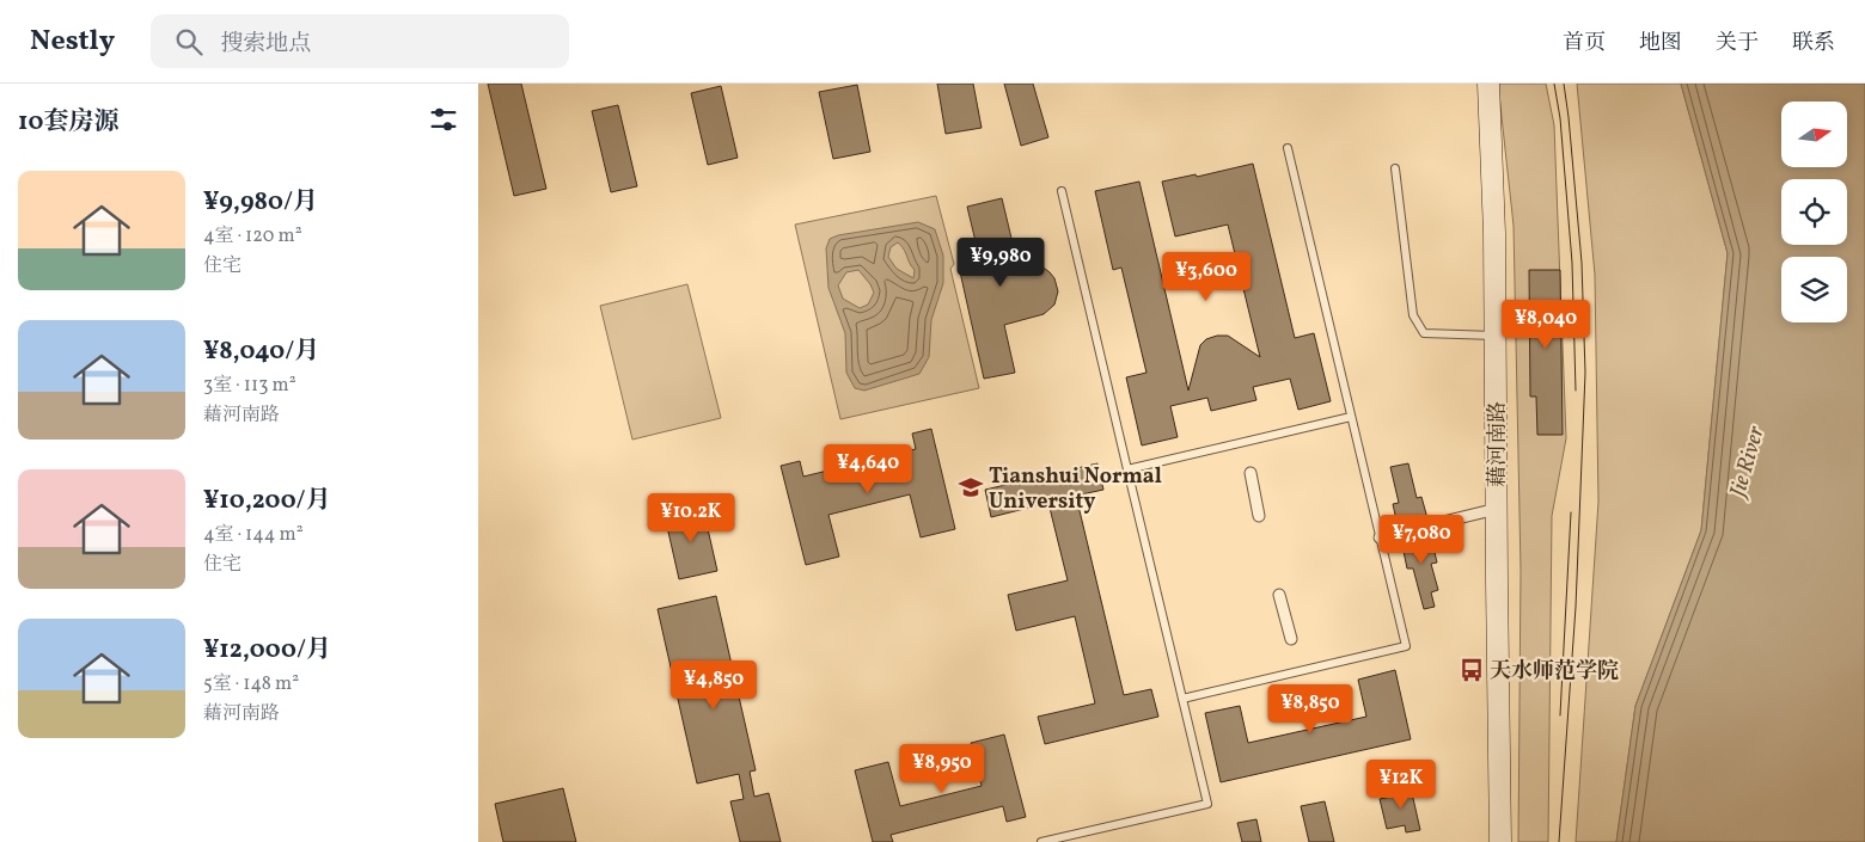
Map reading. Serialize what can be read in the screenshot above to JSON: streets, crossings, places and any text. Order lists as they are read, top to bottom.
{
  "streets": {
    "main road": ["藉河南路"]
  },
  "water": ["Jie River"],
  "places": {
    "school or university": ["Tianshui Normal University"],
    "bus stop": ["天水师范学院"]
  },
  "north": "right",
  "page": {
    "header": "Nestly",
    "search": "搜索地点",
    "nav": [
      "首页",
      "地图",
      "关于",
      "联系"
    ],
    "heading": "10套房源",
    "list": [
      {
        "name": "¥9,980/月",
        "note": "4室 · 120 m² · 住宅"
      },
      {
        "name": "¥8,040/月",
        "note": "3室 · 113 m² · 藉河南路"
      },
      {
        "name": "¥10,200/月",
        "note": "4室 · 144 m² · 住宅"
      },
      {
        "name": "¥12,000/月",
        "note": "5室 · 148 m² · 藉河南路"
      }
    ],
    "price": [
      "¥9,980",
      "¥3,600",
      "¥8,040",
      "¥4,640",
      "¥10.2K",
      "¥7,080",
      "¥4,850",
      "¥8,850",
      "¥8,950",
      "¥12K"
    ]
  }
}
